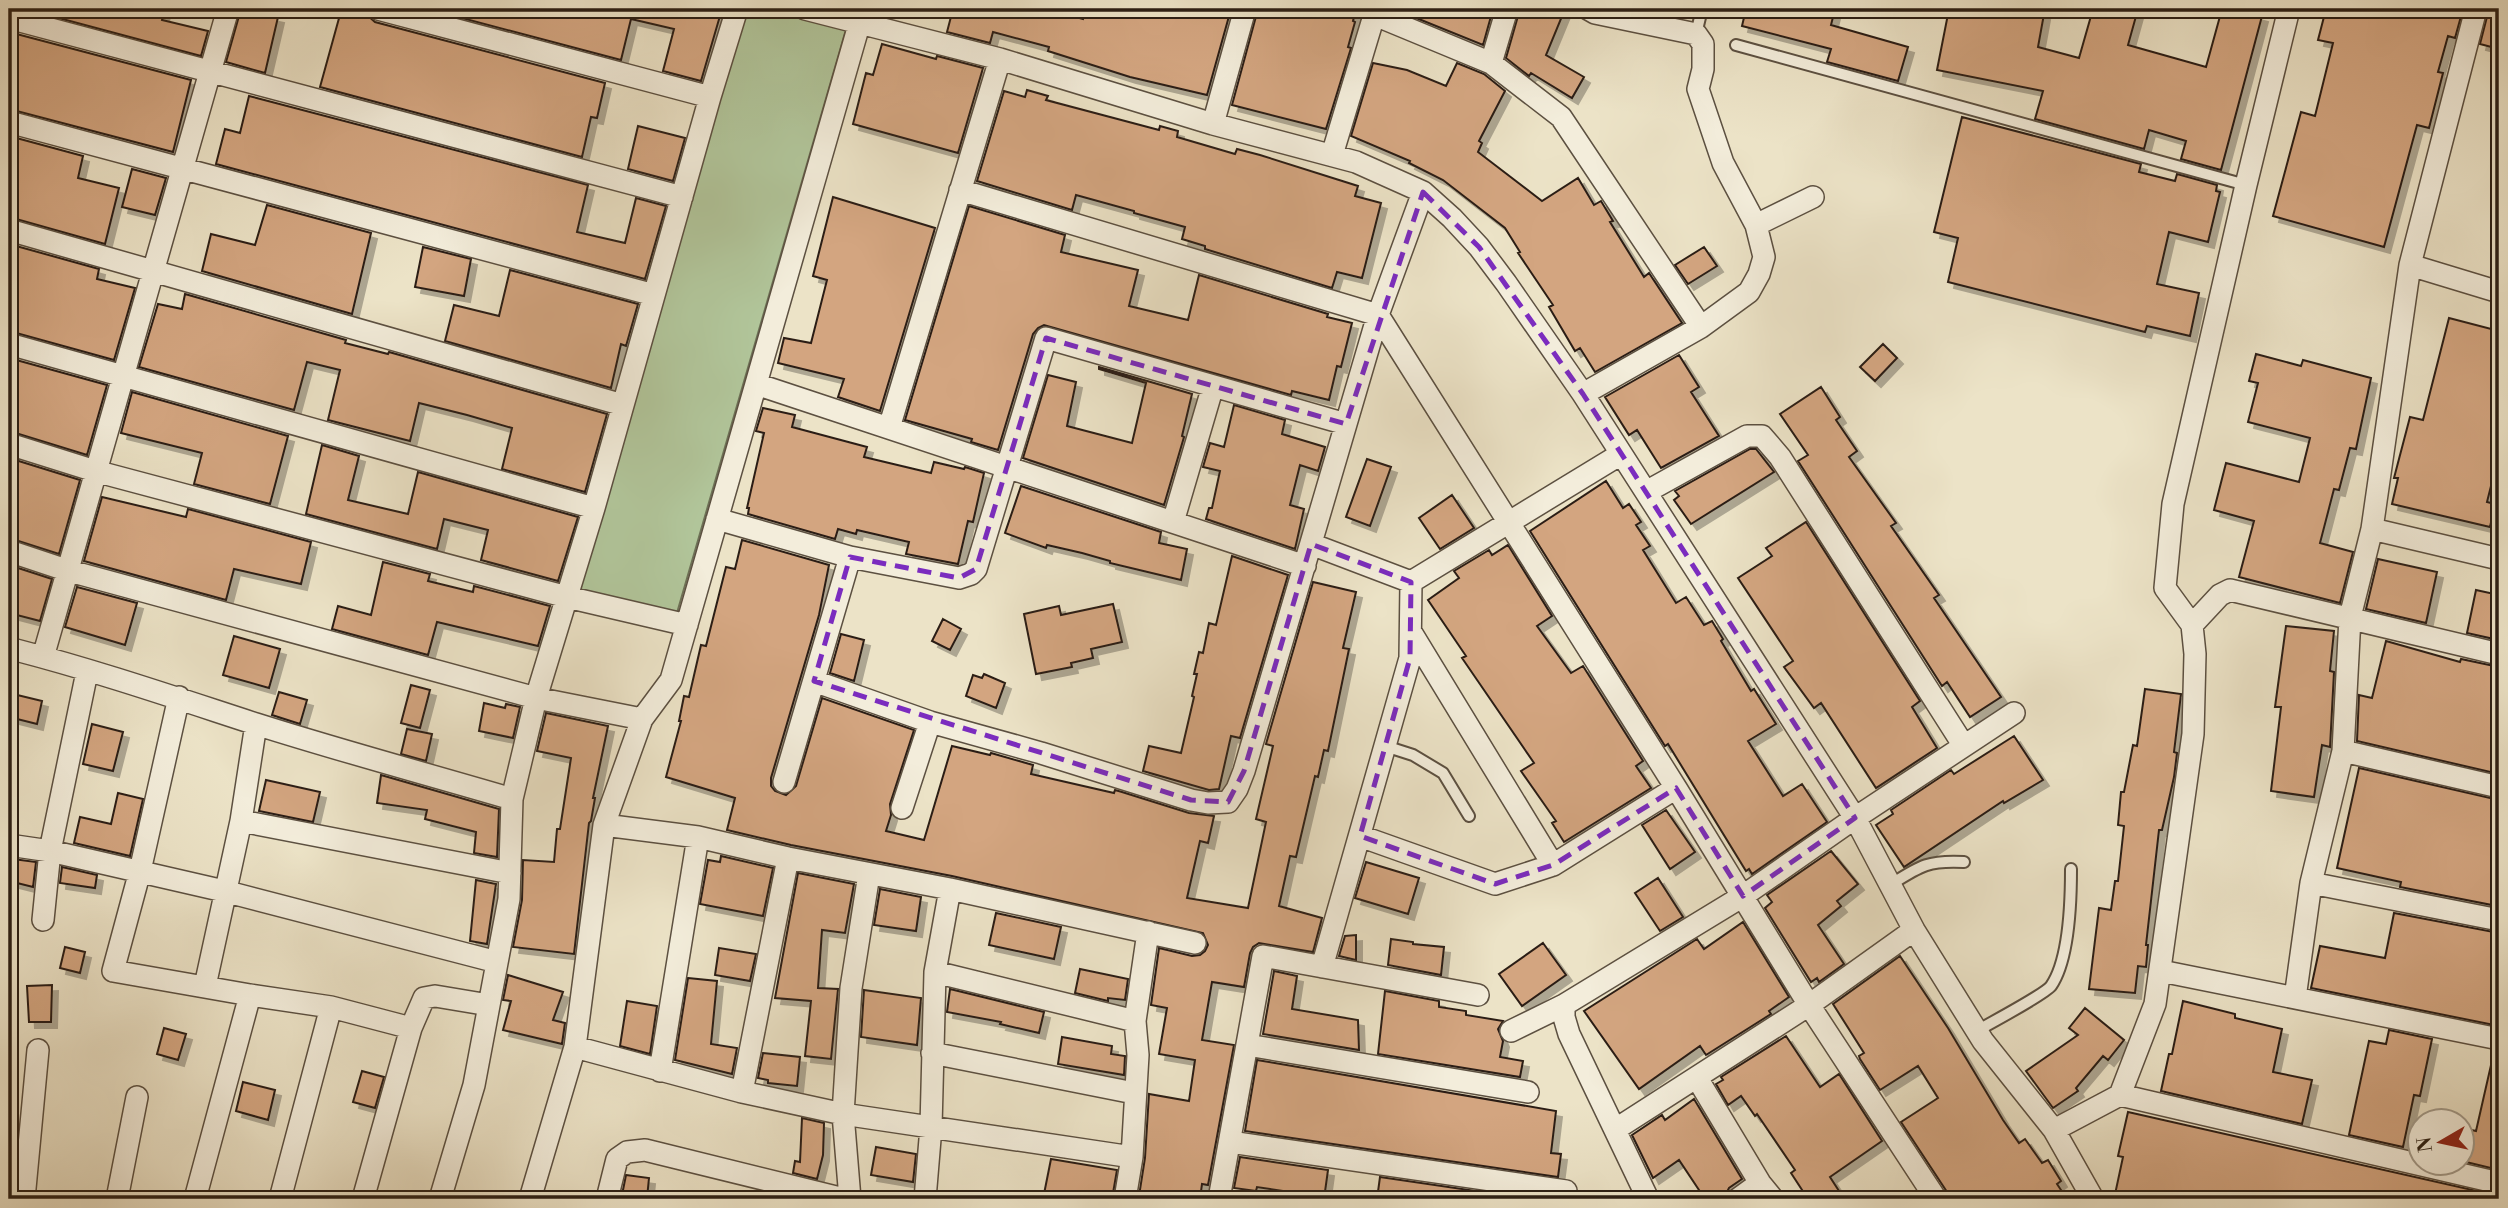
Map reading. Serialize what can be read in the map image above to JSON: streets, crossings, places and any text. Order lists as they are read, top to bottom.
{
  "north": "left"
}
